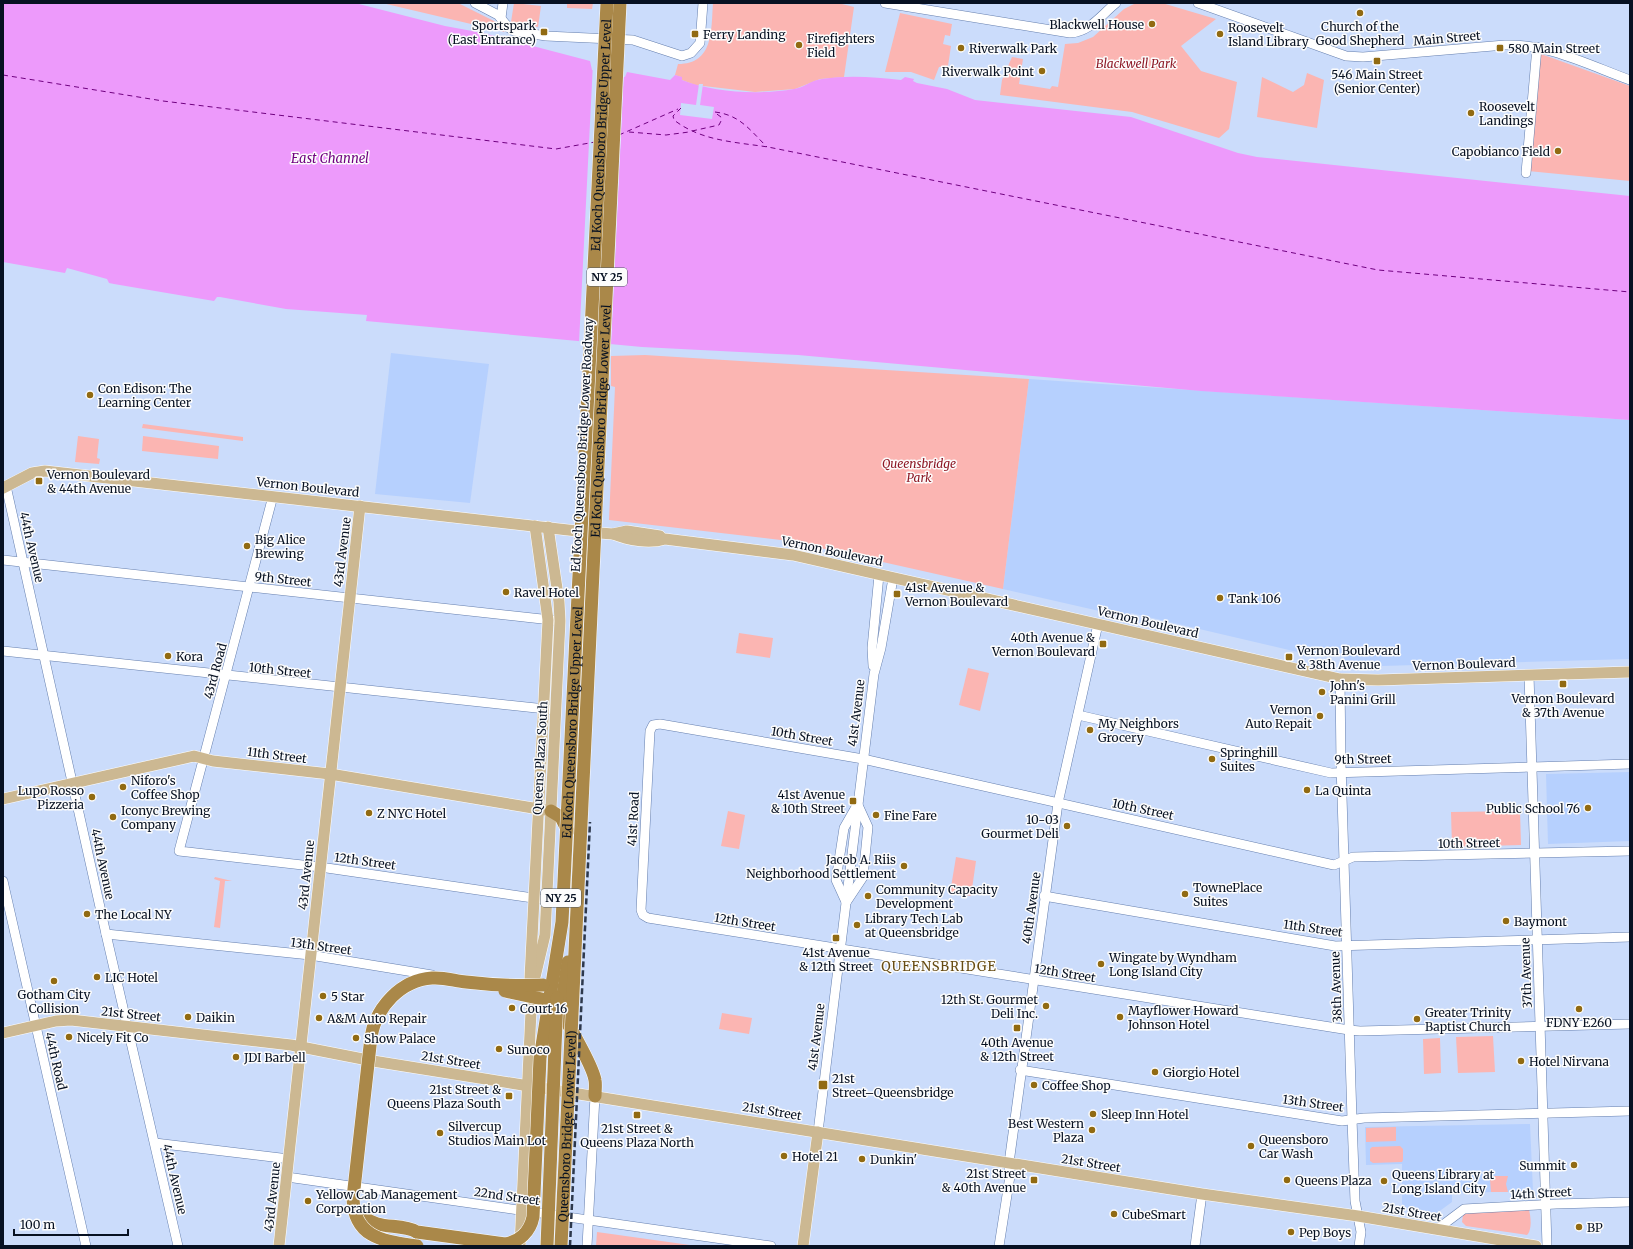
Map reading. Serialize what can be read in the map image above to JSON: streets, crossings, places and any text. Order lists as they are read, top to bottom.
{
  "streets": {
    "highway": [
      "Ed Koch Queensboro Bridge Upper Level",
      "NY 25",
      "Ed Koch Queensboro Bridge Lower Level",
      "Ed Koch Queensboro Bridge Lower Roadway",
      "Queensboro Bridge (Lower Level)"
    ],
    "main road": [
      "Vernon Boulevard",
      "43rd Avenue",
      "41st Avenue",
      "11th Street",
      "Queens Plaza South",
      "21st Street"
    ],
    "street": [
      "Main Street",
      "44th Avenue",
      "9th Street",
      "10th Street",
      "43rd Road",
      "41st Road",
      "12th Street",
      "40th Avenue",
      "13th Street",
      "37th Avenue",
      "38th Avenue",
      "44th Road",
      "14th Street",
      "22nd Street"
    ]
  },
  "crossings": [
    ["Ed Koch Queensboro Bridge Upper Level", "Ed Koch Queensboro Bridge Lower Level"],
    ["Ed Koch Queensboro Bridge Upper Level", "Queensboro Bridge (Lower Level)"],
    ["Ed Koch Queensboro Bridge Lower Level", "Queensboro Bridge (Lower Level)"],
    ["Vernon Boulevard", "44th Avenue"],
    ["Vernon Boulevard", "43rd Avenue"],
    ["Vernon Boulevard", "43rd Road"],
    ["Vernon Boulevard", "41st Avenue"],
    ["Vernon Boulevard", "Queens Plaza South"],
    ["Vernon Boulevard", "40th Avenue"],
    ["Vernon Boulevard", "37th Avenue"],
    ["Vernon Boulevard", "38th Avenue"],
    ["44th Avenue", "9th Street"],
    ["44th Avenue", "10th Street"],
    ["44th Avenue", "11th Street"],
    ["44th Avenue", "13th Street"],
    ["44th Avenue", "21st Street"],
    ["43rd Avenue", "9th Street"],
    ["43rd Avenue", "10th Street"],
    ["43rd Avenue", "11th Street"],
    ["43rd Avenue", "12th Street"],
    ["43rd Avenue", "13th Street"],
    ["43rd Avenue", "21st Street"],
    ["43rd Avenue", "22nd Street"],
    ["9th Street", "43rd Road"],
    ["9th Street", "Queens Plaza South"],
    ["9th Street", "40th Avenue"],
    ["9th Street", "37th Avenue"],
    ["9th Street", "38th Avenue"],
    ["10th Street", "43rd Road"],
    ["10th Street", "41st Avenue"],
    ["10th Street", "Queens Plaza South"],
    ["10th Street", "41st Road"],
    ["10th Street", "40th Avenue"],
    ["10th Street", "37th Avenue"],
    ["10th Street", "38th Avenue"],
    ["43rd Road", "11th Street"],
    ["43rd Road", "12th Street"],
    ["41st Avenue", "12th Street"],
    ["41st Avenue", "21st Street"],
    ["11th Street", "Queens Plaza South"],
    ["11th Street", "40th Avenue"],
    ["11th Street", "37th Avenue"],
    ["11th Street", "38th Avenue"],
    ["Queens Plaza South", "12th Street"],
    ["Queens Plaza South", "13th Street"],
    ["Queens Plaza South", "21st Street"],
    ["Queens Plaza South", "22nd Street"],
    ["41st Road", "12th Street"],
    ["12th Street", "40th Avenue"],
    ["12th Street", "37th Avenue"],
    ["12th Street", "38th Avenue"],
    ["40th Avenue", "13th Street"],
    ["40th Avenue", "21st Street"],
    ["13th Street", "37th Avenue"],
    ["13th Street", "38th Avenue"],
    ["37th Avenue", "14th Street"],
    ["38th Avenue", "21st Street"],
    ["21st Street", "44th Road"],
    ["21st Street", "14th Street"]
  ],
  "districts": ["QUEENSBRIDGE"],
  "water": ["East Channel"],
  "parks": ["Blackwell Park", "Queensbridge Park"],
  "places": {
    "other": [
      "Church of the Good Shepherd",
      "Blackwell House",
      "Roosevelt Island Library",
      "Firefighters Field",
      "Riverwalk Park",
      "Riverwalk Point",
      "Roosevelt Landings",
      "Capobianco Field",
      "Con Edison: The Learning Center",
      "Big Alice Brewing",
      "Ravel Hotel",
      "Tank 106",
      "Kora",
      "John's Panini Grill",
      "Vernon Auto Repait",
      "My Neighbors Grocery",
      "Springhill Suites",
      "Niforo's Coffee Shop",
      "La Quinta",
      "Lupo Rosso Pizzeria",
      "Public School 76",
      "Z NYC Hotel",
      "Fine Fare",
      "Iconyc Brewing Company",
      "10-03 Gourmet Deli",
      "Jacob A. Riis Neighborhood Settlement",
      "TownePlace Suites",
      "Community Capacity Development",
      "The Local NY",
      "Baymont",
      "Library Tech Lab at Queensbridge",
      "Wingate by Wyndham Long Island City",
      "LIC Hotel",
      "Gotham City Collision",
      "5 Star",
      "12th St. Gourmet Deli Inc.",
      "Court 16",
      "FDNY E260",
      "Daikin",
      "Mayflower Howard Johnson Hotel",
      "A&M Auto Repair",
      "Greater Trinity Baptist Church",
      "Nicely Fit Co",
      "Show Palace",
      "Sunoco",
      "JDI Barbell",
      "Hotel Nirvana",
      "Giorgio Hotel",
      "Coffee Shop",
      "Sleep Inn Hotel",
      "Best Western Plaza",
      "Silvercup Studios Main Lot",
      "Queensboro Car Wash",
      "Hotel 21",
      "Dunkin'",
      "Summit",
      "Queens Plaza",
      "Queens Library at Long Island City",
      "Yellow Cab Management Corporation",
      "CubeSmart",
      "BP",
      "Pep Boys"
    ],
    "transit": [
      "Sportspark (East Entrance)",
      "Ferry Landing",
      "580 Main Street",
      "546 Main Street (Senior Center)",
      "Vernon Boulevard & 44th Avenue",
      "41st Avenue & Vernon Boulevard",
      "40th Avenue & Vernon Boulevard",
      "Vernon Boulevard & 38th Avenue",
      "Vernon Boulevard & 37th Avenue",
      "41st Avenue & 10th Street",
      "41st Avenue & 12th Street",
      "40th Avenue & 12th Street",
      "21st Street–Queensbridge",
      "21st Street & Queens Plaza South",
      "21st Street & Queens Plaza North",
      "21st Street & 40th Avenue"
    ]
  },
  "scale_bar": "100 m"
}
